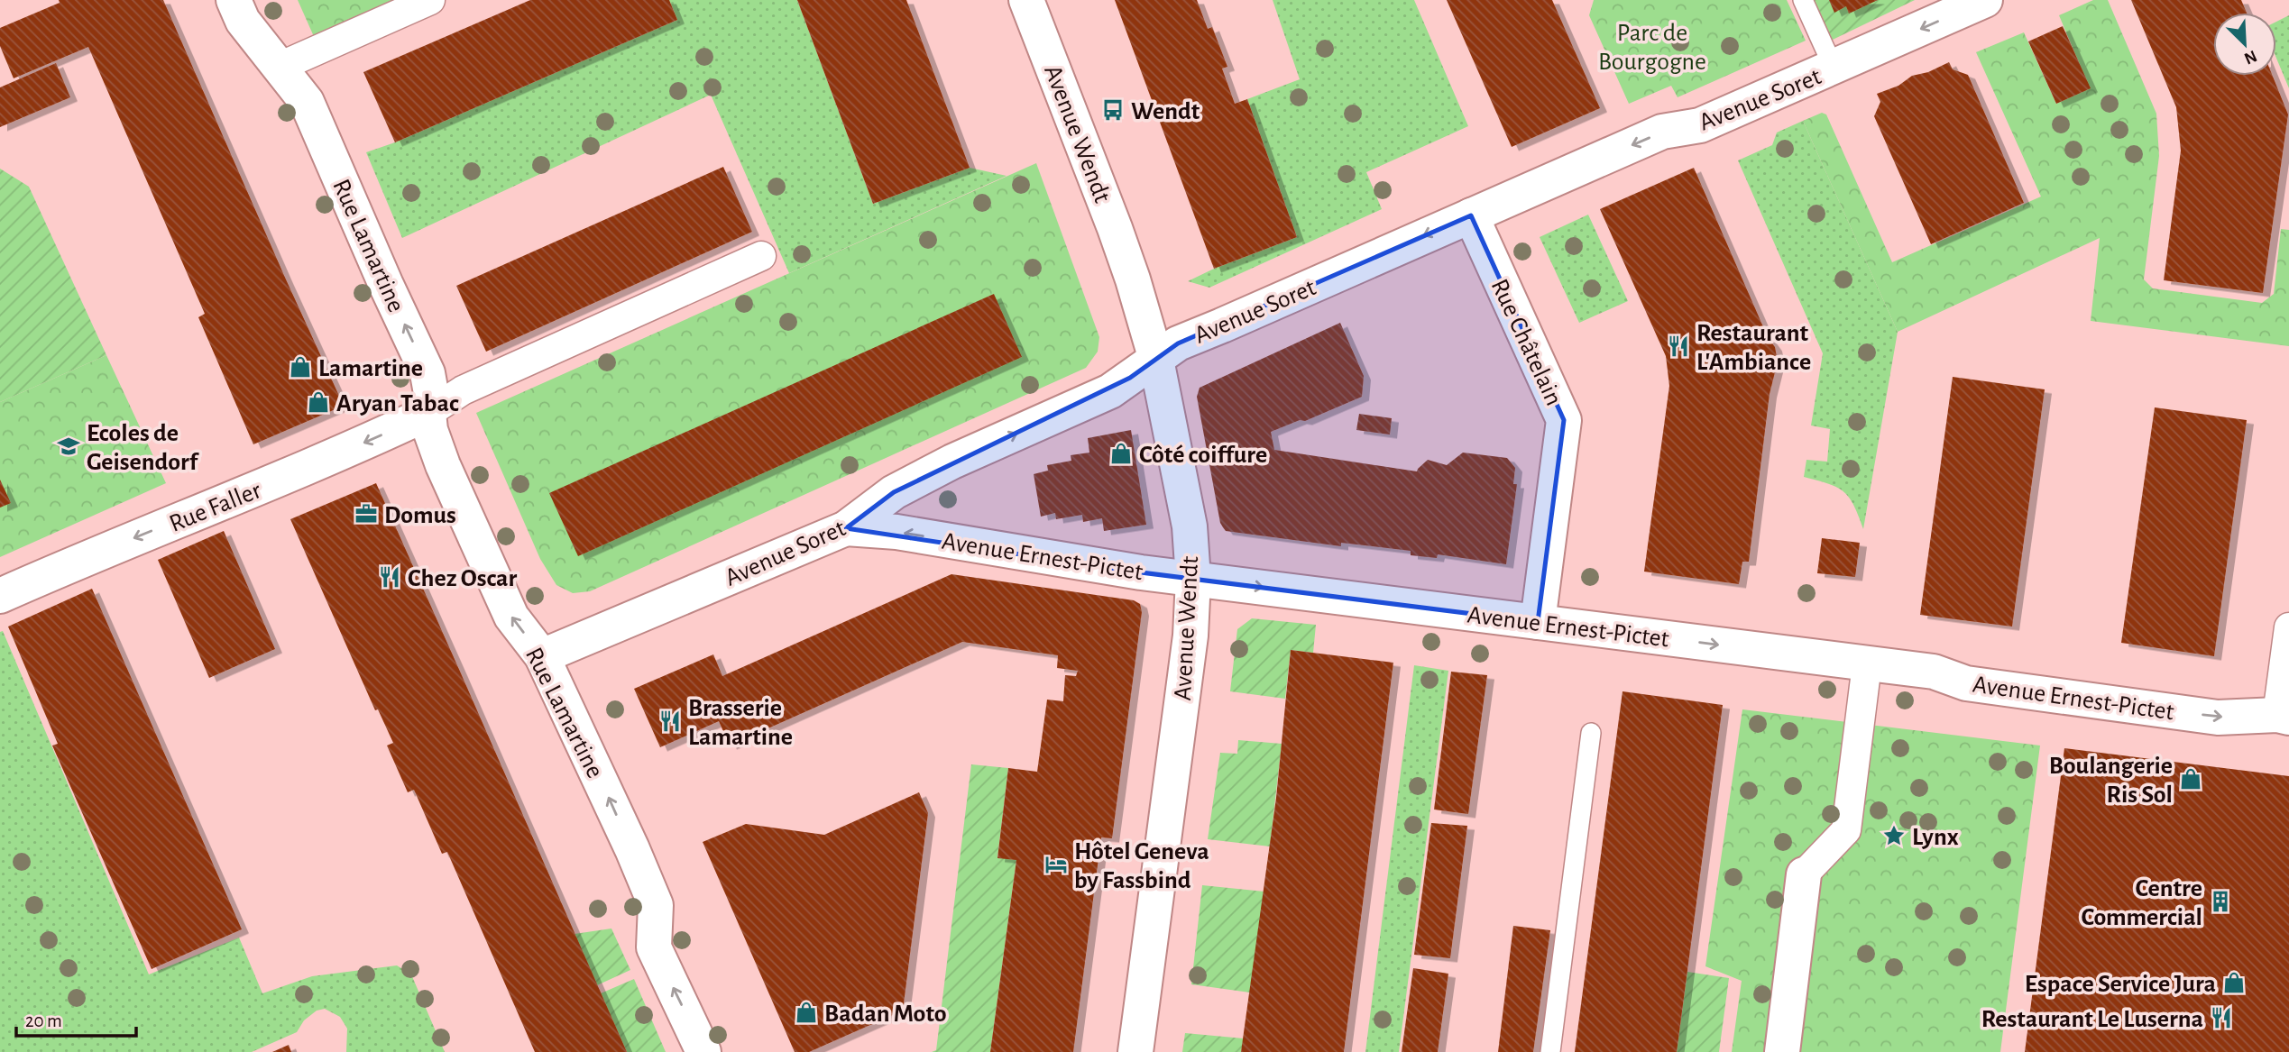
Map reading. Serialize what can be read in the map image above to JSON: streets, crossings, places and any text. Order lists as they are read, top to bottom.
{
  "streets": {
    "street": [
      "Avenue Soret",
      "Avenue Wendt",
      "Rue Lamartine",
      "Rue Châtelain",
      "Rue Faller",
      "Avenue Ernest-Pictet"
    ]
  },
  "crossings": [
    ["Avenue Soret", "Avenue Wendt"],
    ["Avenue Soret", "Rue Lamartine"],
    ["Avenue Soret", "Rue Châtelain"],
    ["Avenue Soret", "Avenue Ernest-Pictet"],
    ["Avenue Wendt", "Avenue Ernest-Pictet"],
    ["Rue Lamartine", "Rue Faller"],
    ["Rue Châtelain", "Avenue Ernest-Pictet"]
  ],
  "one_way": ["Rue Lamartine", "Rue Faller"],
  "parks": ["Parc de Bourgogne"],
  "places": {
    "bus stop": ["Wendt"],
    "restaurant": [
      "Restaurant L'Ambiance",
      "Chez Oscar",
      "Brasserie Lamartine",
      "Restaurant Le Luserna"
    ],
    "shop": [
      "Lamartine",
      "Aryan Tabac",
      "Côté coiffure",
      "Boulangerie Ris Sol",
      "Espace Service Jura",
      "Badan Moto"
    ],
    "school or university": ["Ecoles de Geisendorf"],
    "office": ["Domus"],
    "place": ["Lynx"],
    "hotel": ["Hôtel Geneva by Fassbind"],
    "building": ["Centre Commercial"]
  },
  "scale_bar": "20 m",
  "north": "bottom right"
}
